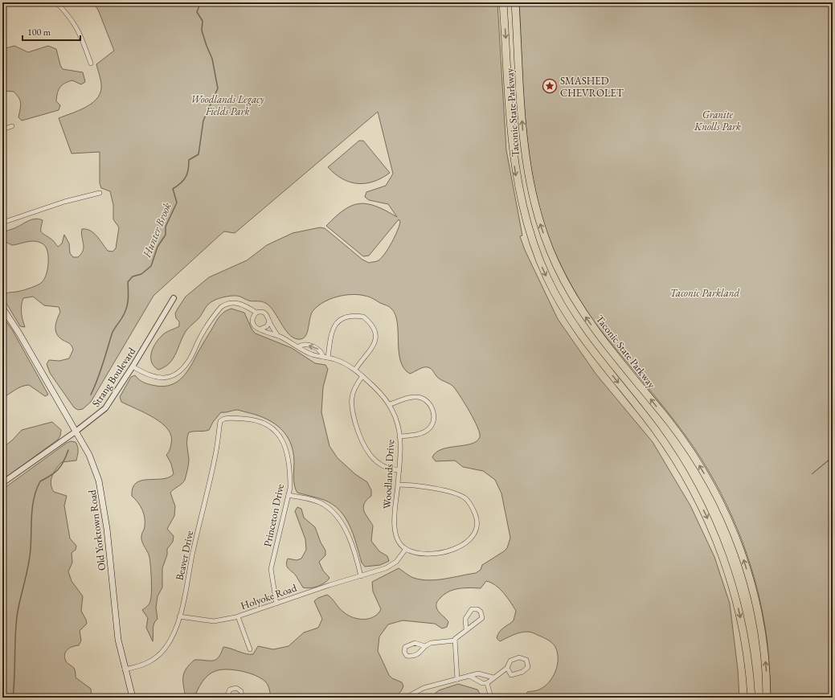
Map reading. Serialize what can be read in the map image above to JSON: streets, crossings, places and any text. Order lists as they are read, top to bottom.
{
  "streets": {
    "highway": ["Taconic State Parkway"],
    "main road": ["Old Yorktown Road"],
    "street": [
      "Strang Boulevard",
      "Woodlands Drive",
      "Princeton Drive",
      "Beaver Drive",
      "Holyoke Road"
    ]
  },
  "crossings": [
    ["Strang Boulevard", "Old Yorktown Road"],
    ["Woodlands Drive", "Holyoke Road"],
    ["Princeton Drive", "Beaver Drive"],
    ["Princeton Drive", "Holyoke Road"],
    ["Old Yorktown Road", "Beaver Drive"],
    ["Beaver Drive", "Holyoke Road"]
  ],
  "water": ["Hunter Brook"],
  "parks": ["Woodlands Legacy Fields Park", "Granite Knolls Park", "Taconic Parkland"],
  "places": {
    "place": ["SMASHED CHEVROLET"]
  },
  "scale_bar": "100 m"
}
